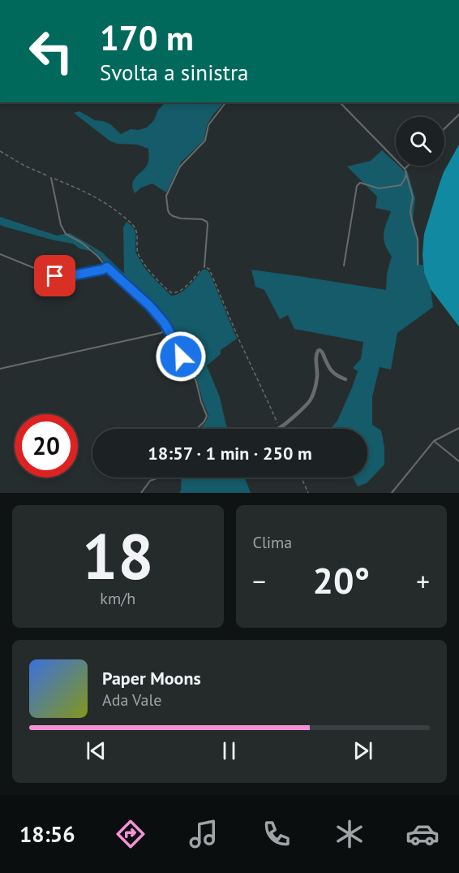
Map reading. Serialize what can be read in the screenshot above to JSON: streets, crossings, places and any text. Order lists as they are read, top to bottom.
{
  "page": {
    "turn": ["170 m", "Svolta a sinistra"],
    "limit": "20",
    "trip": "18:57 · 1 min · 250 m",
    "tile": [
      ["18", "km/h"],
      "Clima"
    ],
    "heat": ["−", "20°", "+"],
    "song": ["Paper Moons", "Ada Vale"],
    "tabs": "18:56"
  }
}
